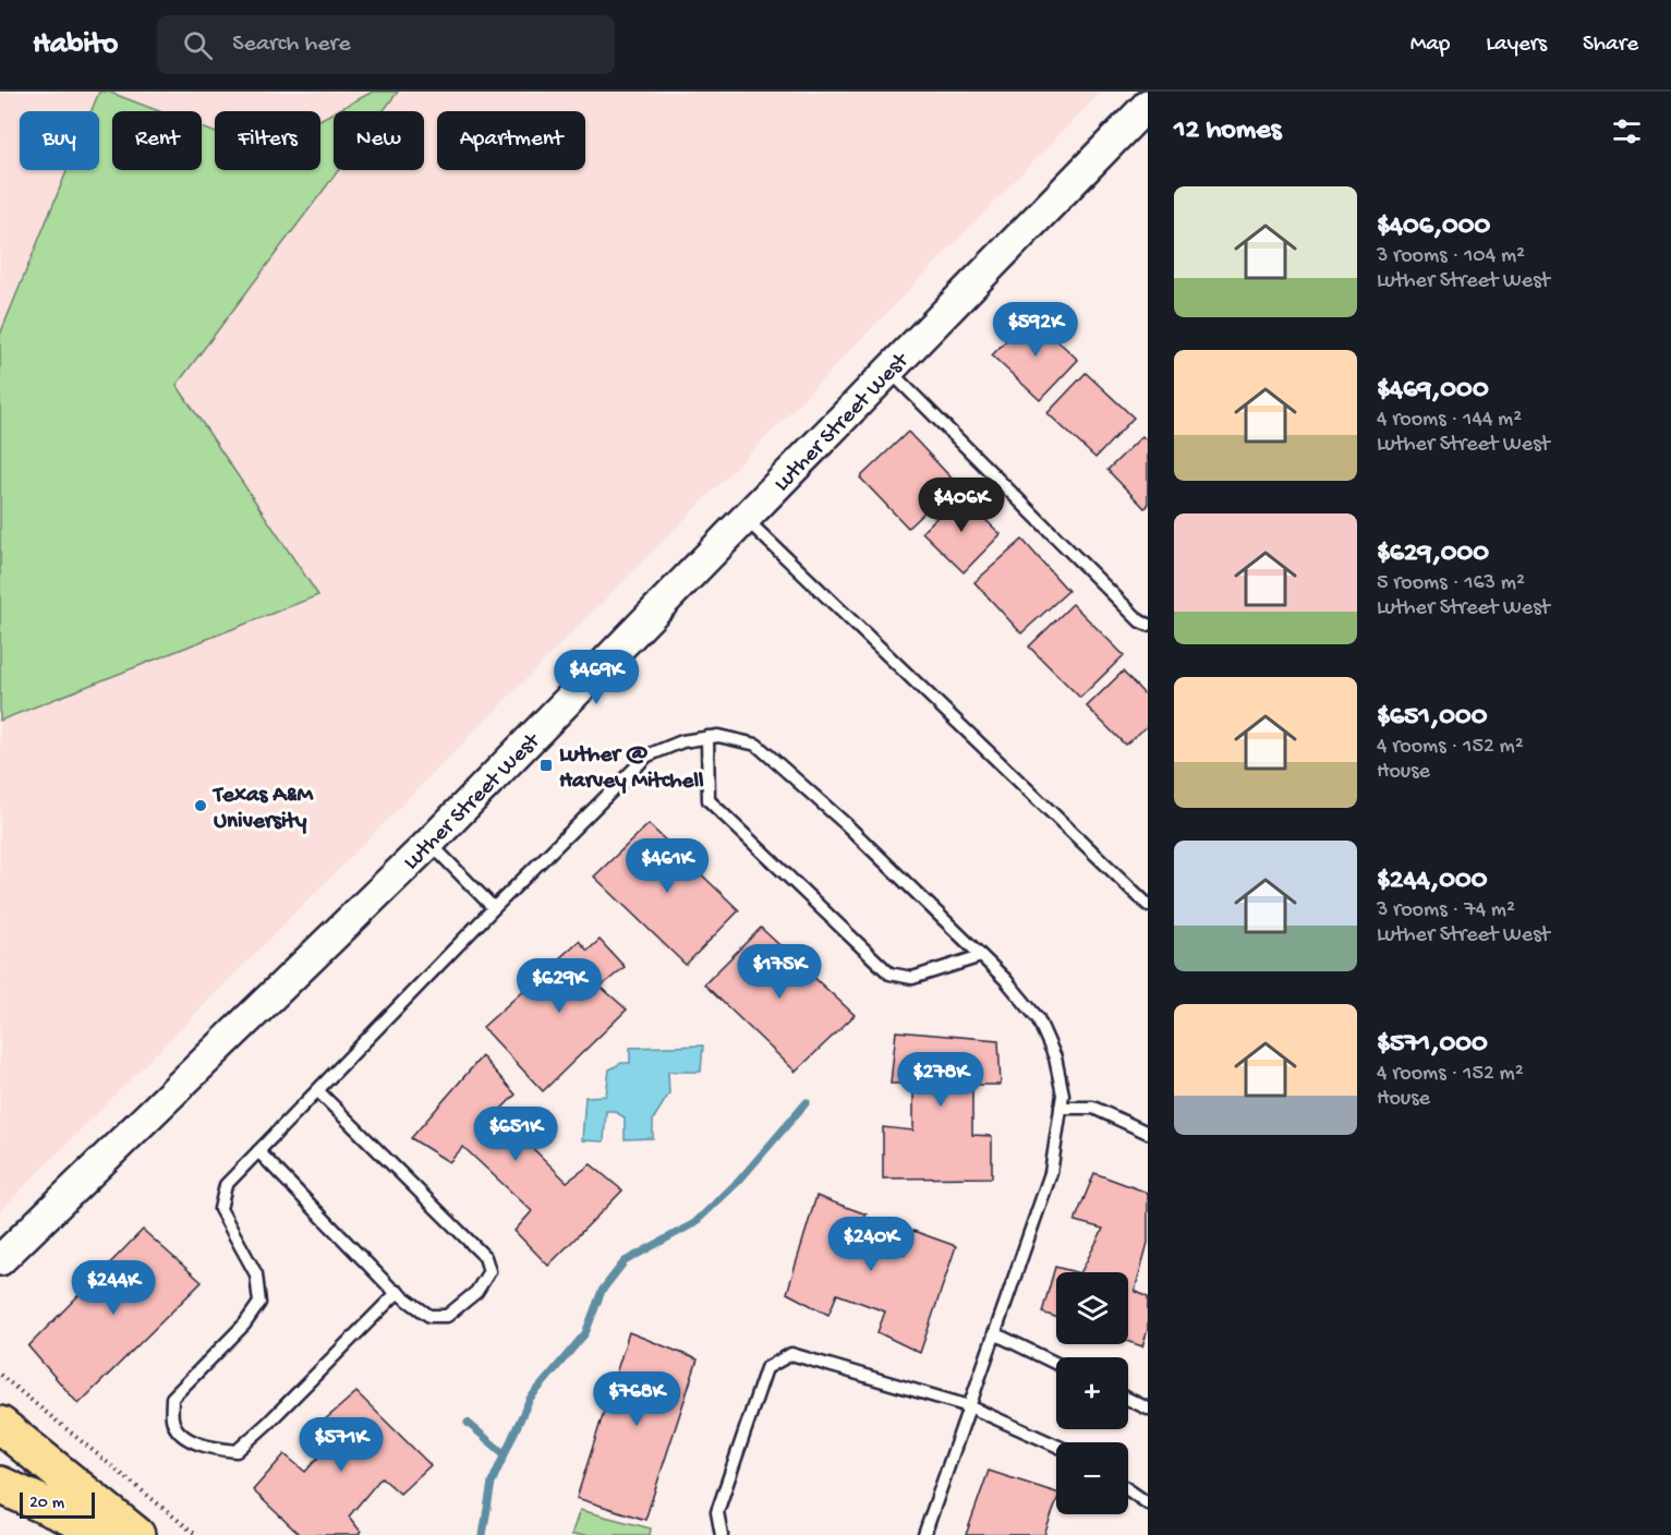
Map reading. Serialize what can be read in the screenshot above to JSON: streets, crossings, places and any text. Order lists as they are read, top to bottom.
{
  "streets": {
    "street": ["Luther Street West"]
  },
  "places": {
    "transit": ["Luther @ Harvey Mitchell"],
    "other": ["Texas A&M University"]
  },
  "scale_bar": "20 m",
  "page": {
    "header": "Habito",
    "search": "Search here",
    "nav": ["Map", "Layers", "Share"],
    "heading": "12 homes",
    "chip": [
      "Buy",
      "Rent",
      "Filters",
      "New",
      "Apartment"
    ],
    "list": [
      {
        "name": "$406,000",
        "note": "3 rooms · 104 m² · Luther Street West"
      },
      {
        "name": "$469,000",
        "note": "4 rooms · 144 m² · Luther Street West"
      },
      {
        "name": "$629,000",
        "note": "5 rooms · 163 m² · Luther Street West"
      },
      {
        "name": "$651,000",
        "note": "4 rooms · 152 m² · House"
      },
      {
        "name": "$244,000",
        "note": "3 rooms · 74 m² · Luther Street West"
      },
      {
        "name": "$571,000",
        "note": "4 rooms · 152 m² · House"
      }
    ],
    "price": [
      "$592K",
      "$406K",
      "$469K",
      "$461K",
      "$175K",
      "$629K",
      "$278K",
      "$651K",
      "$240K",
      "$244K",
      "$768K",
      "$571K"
    ],
    "map_buttons": ["+", "−"],
    "scale": "20 m"
  }
}
